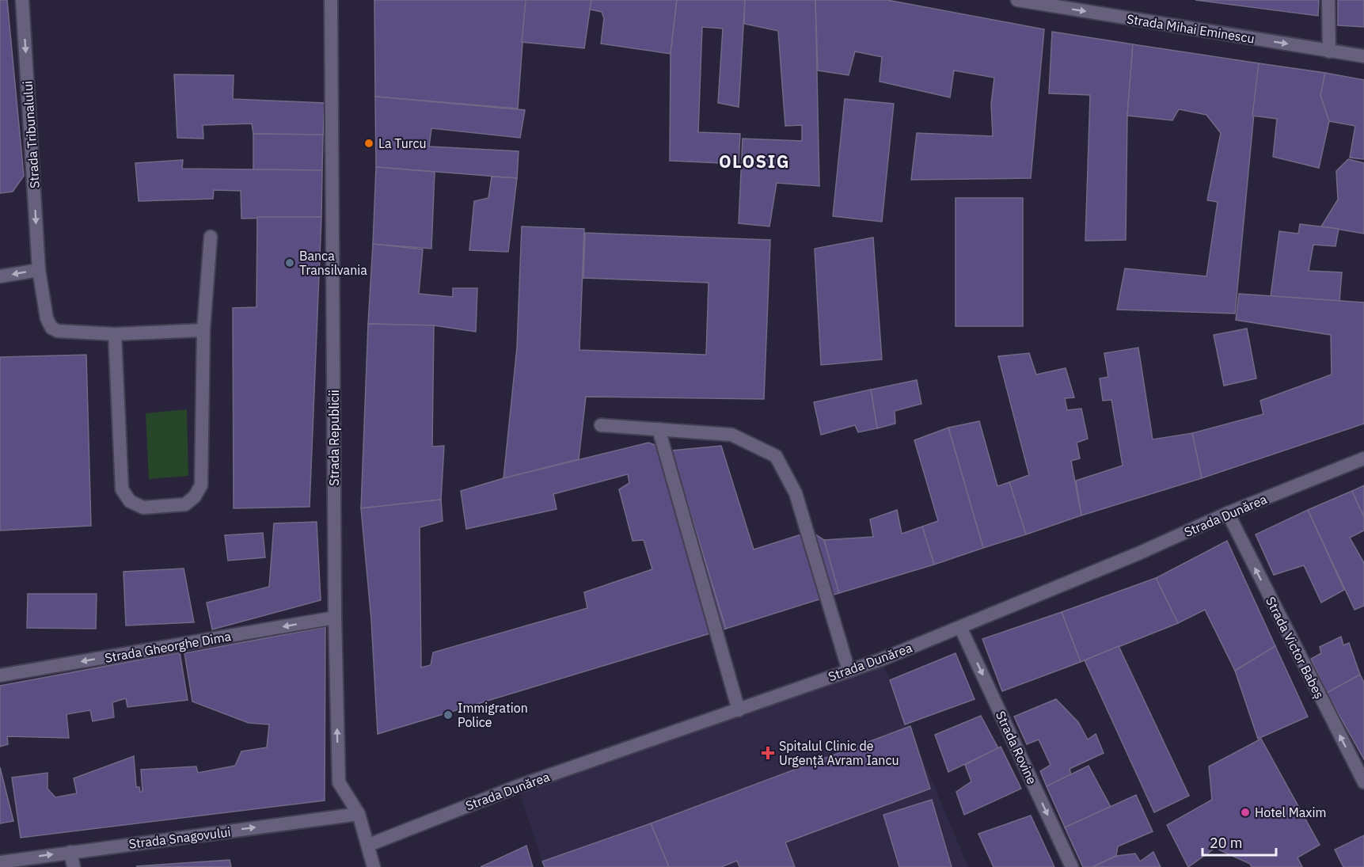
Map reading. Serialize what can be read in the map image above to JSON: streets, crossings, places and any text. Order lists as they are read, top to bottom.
{
  "streets": {
    "street": [
      "Strada Mihai Eminescu",
      "Strada Tribunalului",
      "Strada Republicii",
      "Strada Dunărea",
      "Strada Gheorghe Dima",
      "Strada Victor Babeș",
      "Strada Rovine",
      "Strada Snagovului"
    ]
  },
  "crossings": [
    ["Strada Republicii", "Strada Dunărea"],
    ["Strada Republicii", "Strada Gheorghe Dima"],
    ["Strada Republicii", "Strada Snagovului"],
    ["Strada Dunărea", "Strada Victor Babeș"],
    ["Strada Dunărea", "Strada Rovine"]
  ],
  "one_way": [
    "Strada Mihai Eminescu",
    "Strada Tribunalului",
    "Strada Gheorghe Dima",
    "Strada Victor Babeș",
    "Strada Rovine",
    "Strada Snagovului"
  ],
  "districts": ["OLOSIG"],
  "places": {
    "other": [
      "La Turcu",
      "Banca Transilvania",
      "Immigration Police",
      "Hotel Maxim"
    ],
    "health": ["Spitalul Clinic de Urgență Avram Iancu"]
  },
  "scale_bar": "20 m"
}
